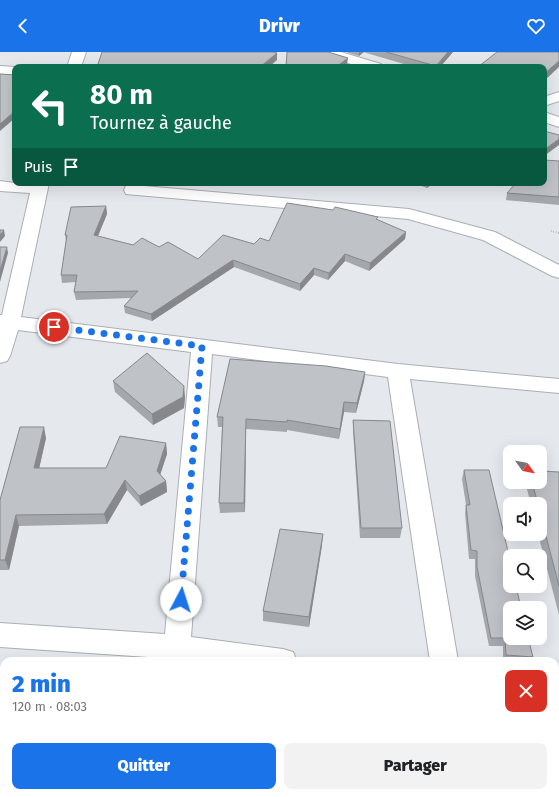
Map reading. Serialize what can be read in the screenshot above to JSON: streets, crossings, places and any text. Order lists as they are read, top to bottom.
{
  "north": "bottom right",
  "page": {
    "header": "Drivr",
    "turn": ["80 m", "Tournez à gauche"],
    "then": "Puis",
    "heading": ["2 min", "120 m · 08:03"],
    "buttons": ["Quitter", "Partager"]
  }
}
